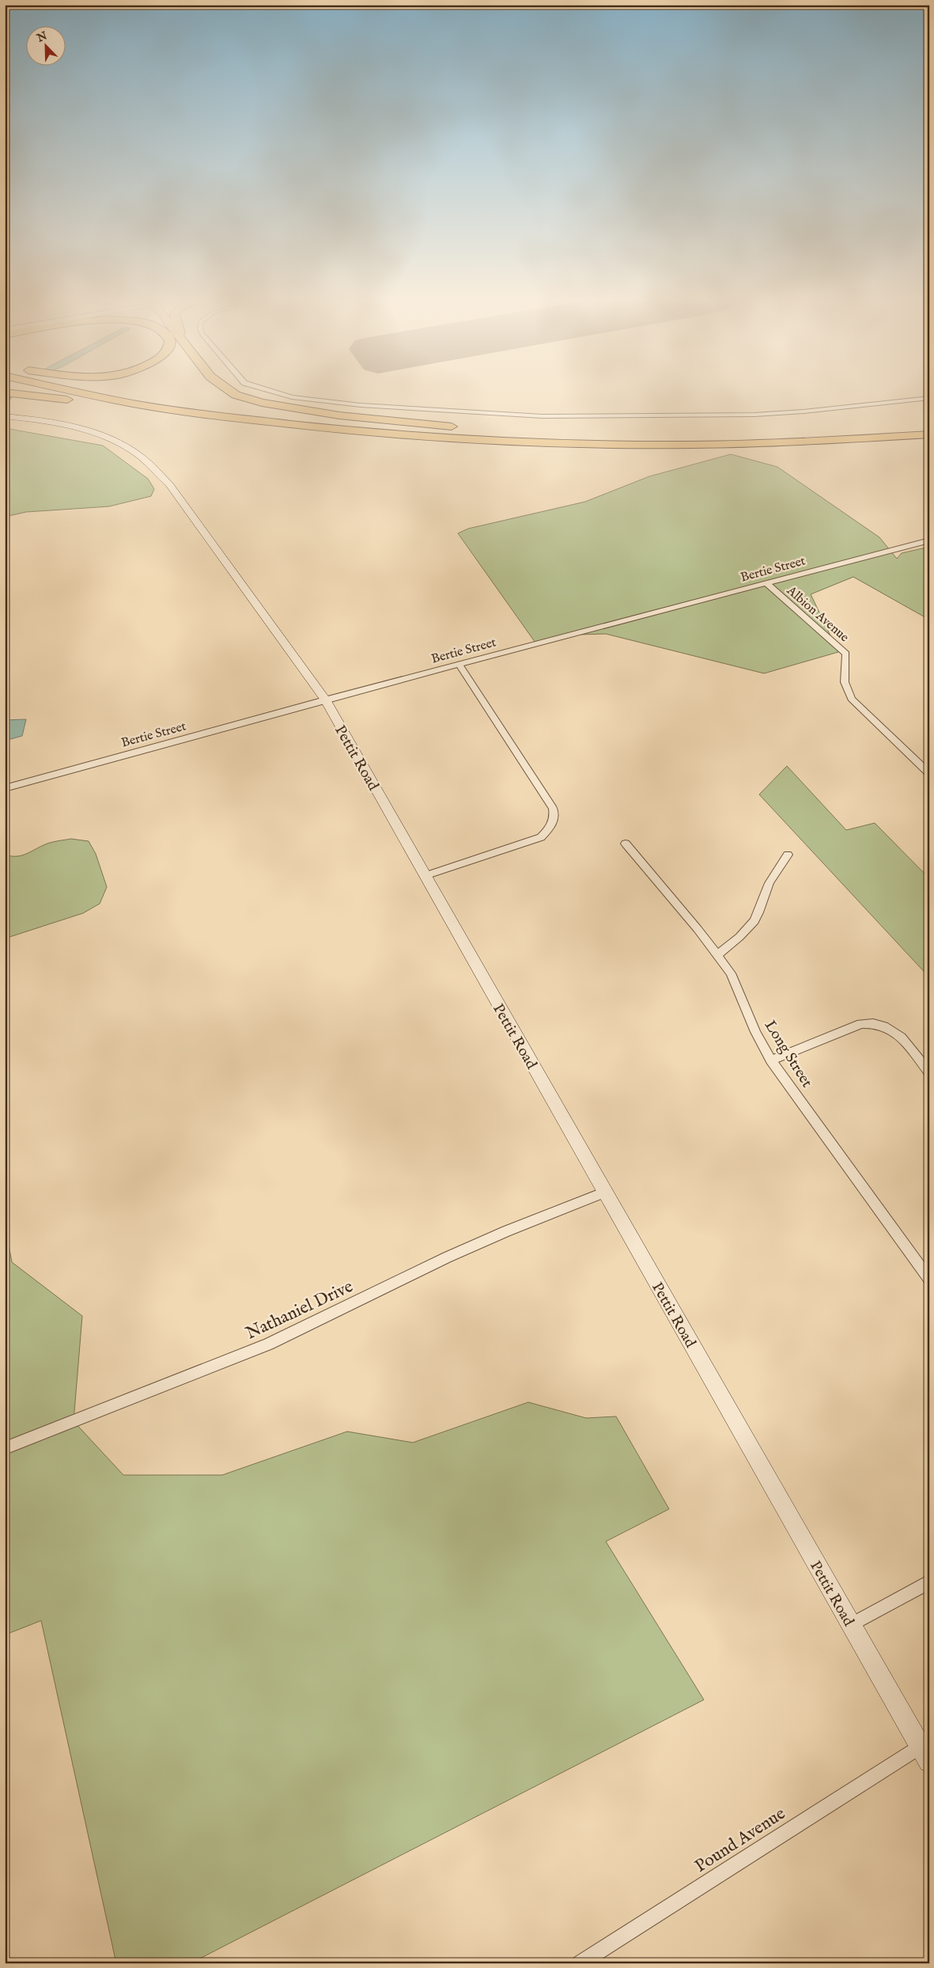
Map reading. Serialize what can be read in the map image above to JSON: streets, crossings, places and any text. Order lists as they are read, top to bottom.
{
  "streets": {
    "street": [
      "Bertie Street",
      "Albion Avenue",
      "Pettit Road",
      "Long Street",
      "Nathaniel Drive",
      "Pound Avenue"
    ]
  },
  "crossings": [
    ["Bertie Street", "Albion Avenue"],
    ["Bertie Street", "Pettit Road"],
    ["Pettit Road", "Nathaniel Drive"],
    ["Pettit Road", "Pound Avenue"]
  ],
  "north": "top left"
}
